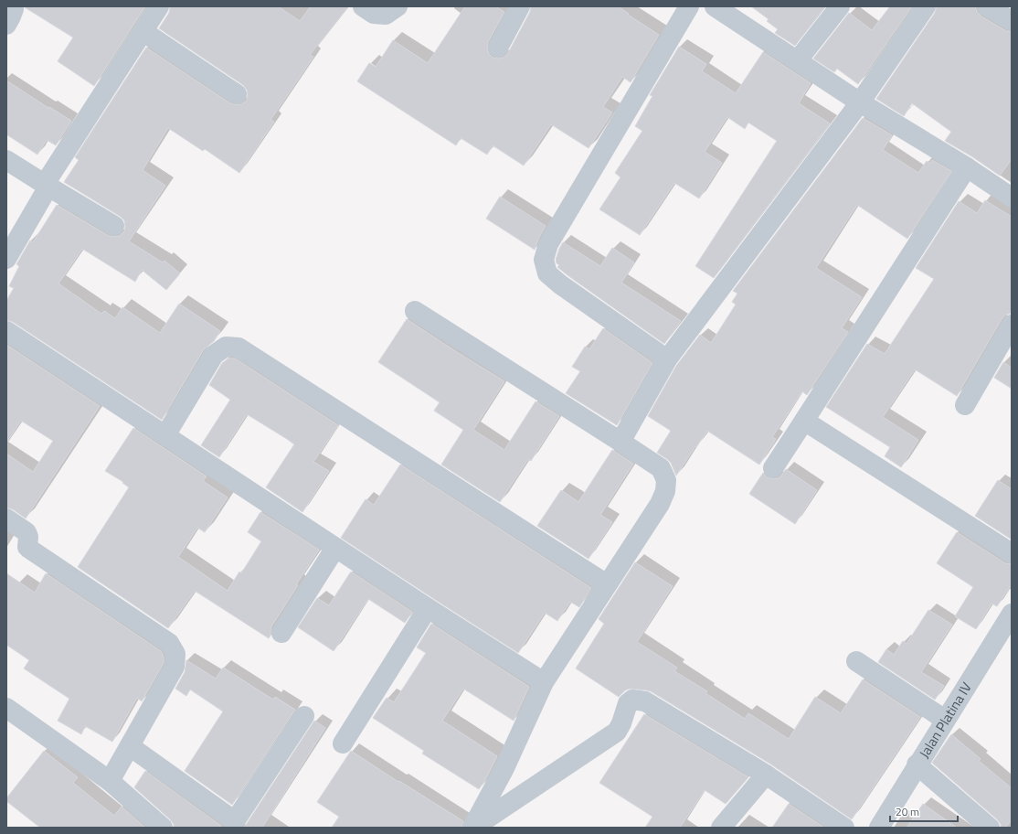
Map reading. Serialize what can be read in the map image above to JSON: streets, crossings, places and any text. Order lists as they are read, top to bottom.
{
  "streets": {
    "street": ["Jalan Platina IV"]
  },
  "scale_bar": "20 m"
}
